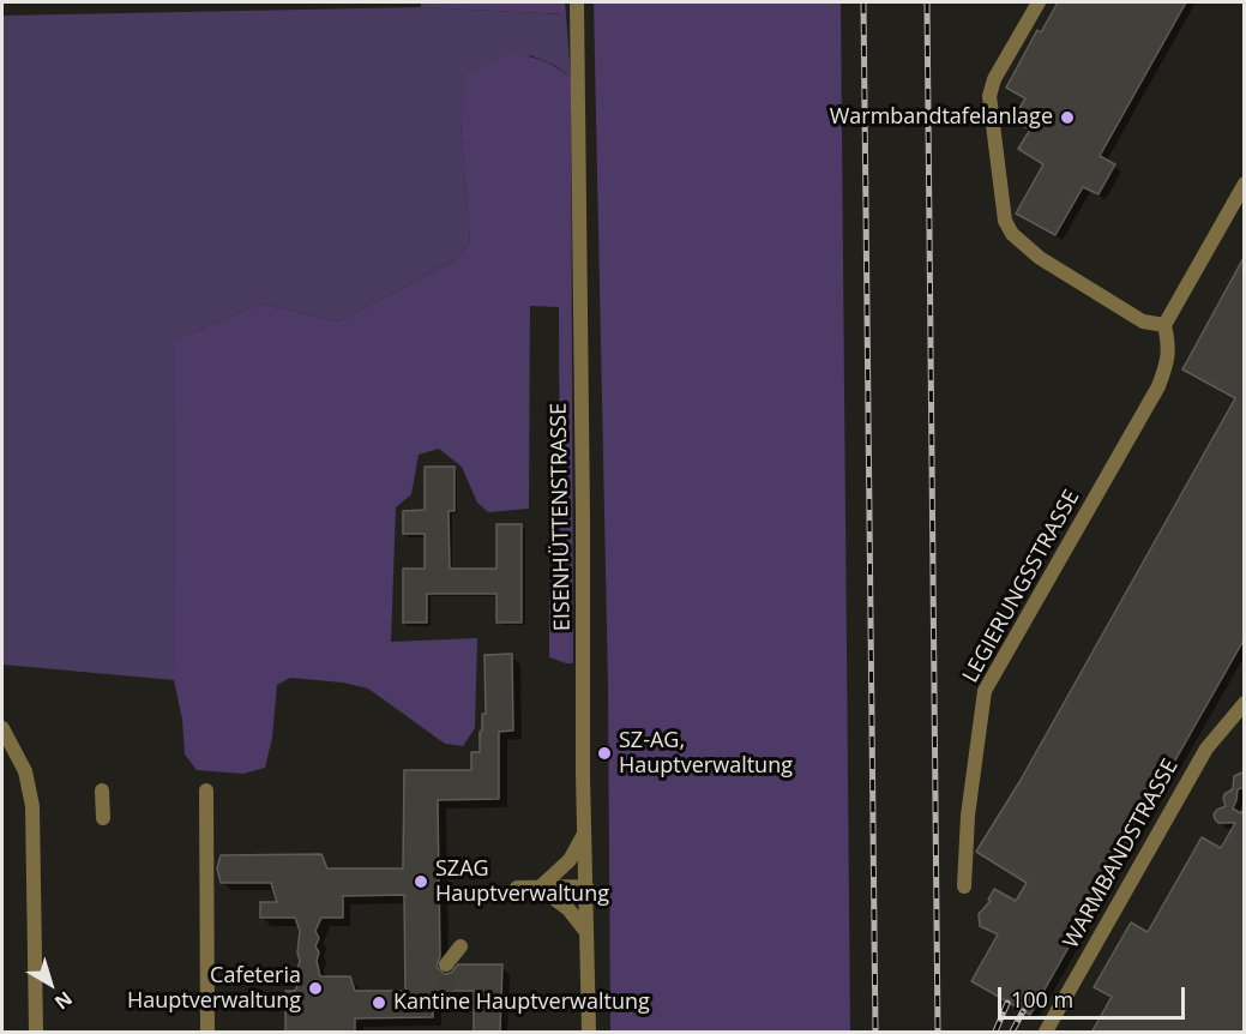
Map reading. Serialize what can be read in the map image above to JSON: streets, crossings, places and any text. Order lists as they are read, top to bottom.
{
  "streets": {
    "street": ["EISENHÜTTENSTRASSE", "LEGIERUNGSSTRASSE", "WARMBANDSTRASSE"]
  },
  "places": [
    "Warmbandtafelanlage",
    "SZ-AG, Hauptverwaltung",
    "SZAG Hauptverwaltung",
    "Cafeteria Hauptverwaltung",
    "Kantine Hauptverwaltung"
  ],
  "scale_bar": "100 m",
  "north": "bottom right"
}
